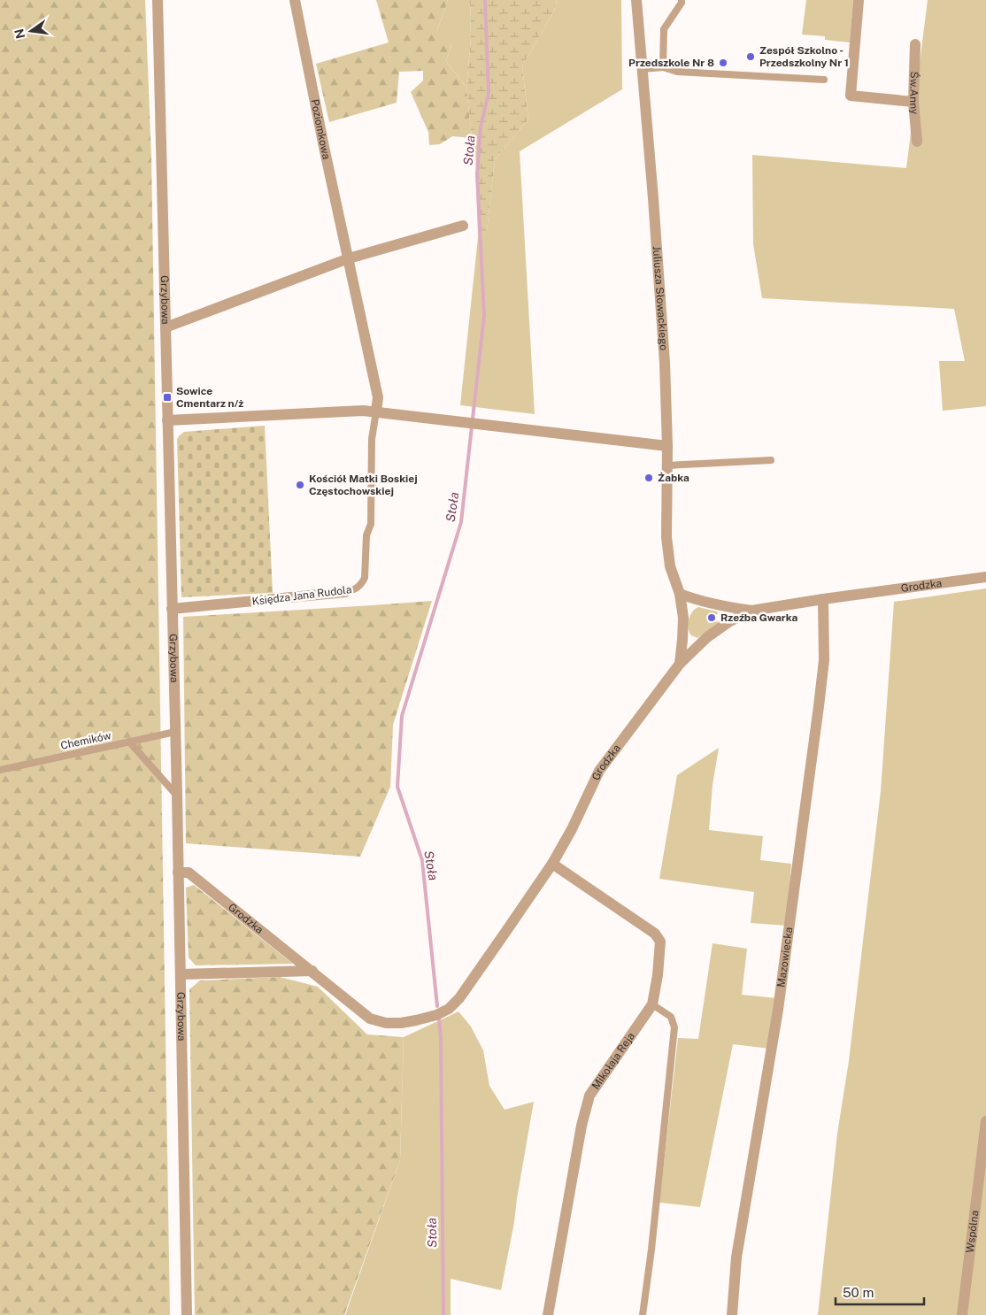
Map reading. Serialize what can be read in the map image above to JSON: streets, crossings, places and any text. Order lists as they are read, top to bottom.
{
  "streets": {
    "street": [
      "Św.Anny",
      "Poziomkowa",
      "Juliusza Słowackiego",
      "Grzybowa",
      "Grodzka",
      "Księdza Jana Rudola",
      "Mazowiecka",
      "Mikołaja Reja",
      "Wspólna"
    ],
    "lane": ["Chemików"]
  },
  "crossings": [
    ["Poziomkowa", "Księdza Jana Rudola"],
    ["Juliusza Słowackiego", "Grodzka"],
    ["Grzybowa", "Grodzka"],
    ["Grzybowa", "Księdza Jana Rudola"],
    ["Grzybowa", "Chemików"],
    ["Grodzka", "Mazowiecka"],
    ["Grodzka", "Mikołaja Reja"]
  ],
  "water": ["Stoła"],
  "places": {
    "other": [
      "Zespół Szkolno - Przedszkolny Nr 1",
      "Przedszkole Nr 8",
      "Żabka",
      "Kościół Matki Boskiej Częstochowskiej",
      "Rzeźba Gwarka"
    ],
    "transit": ["Sowice Cmentarz n/ż"]
  },
  "scale_bar": "50 m",
  "north": "left"
}
